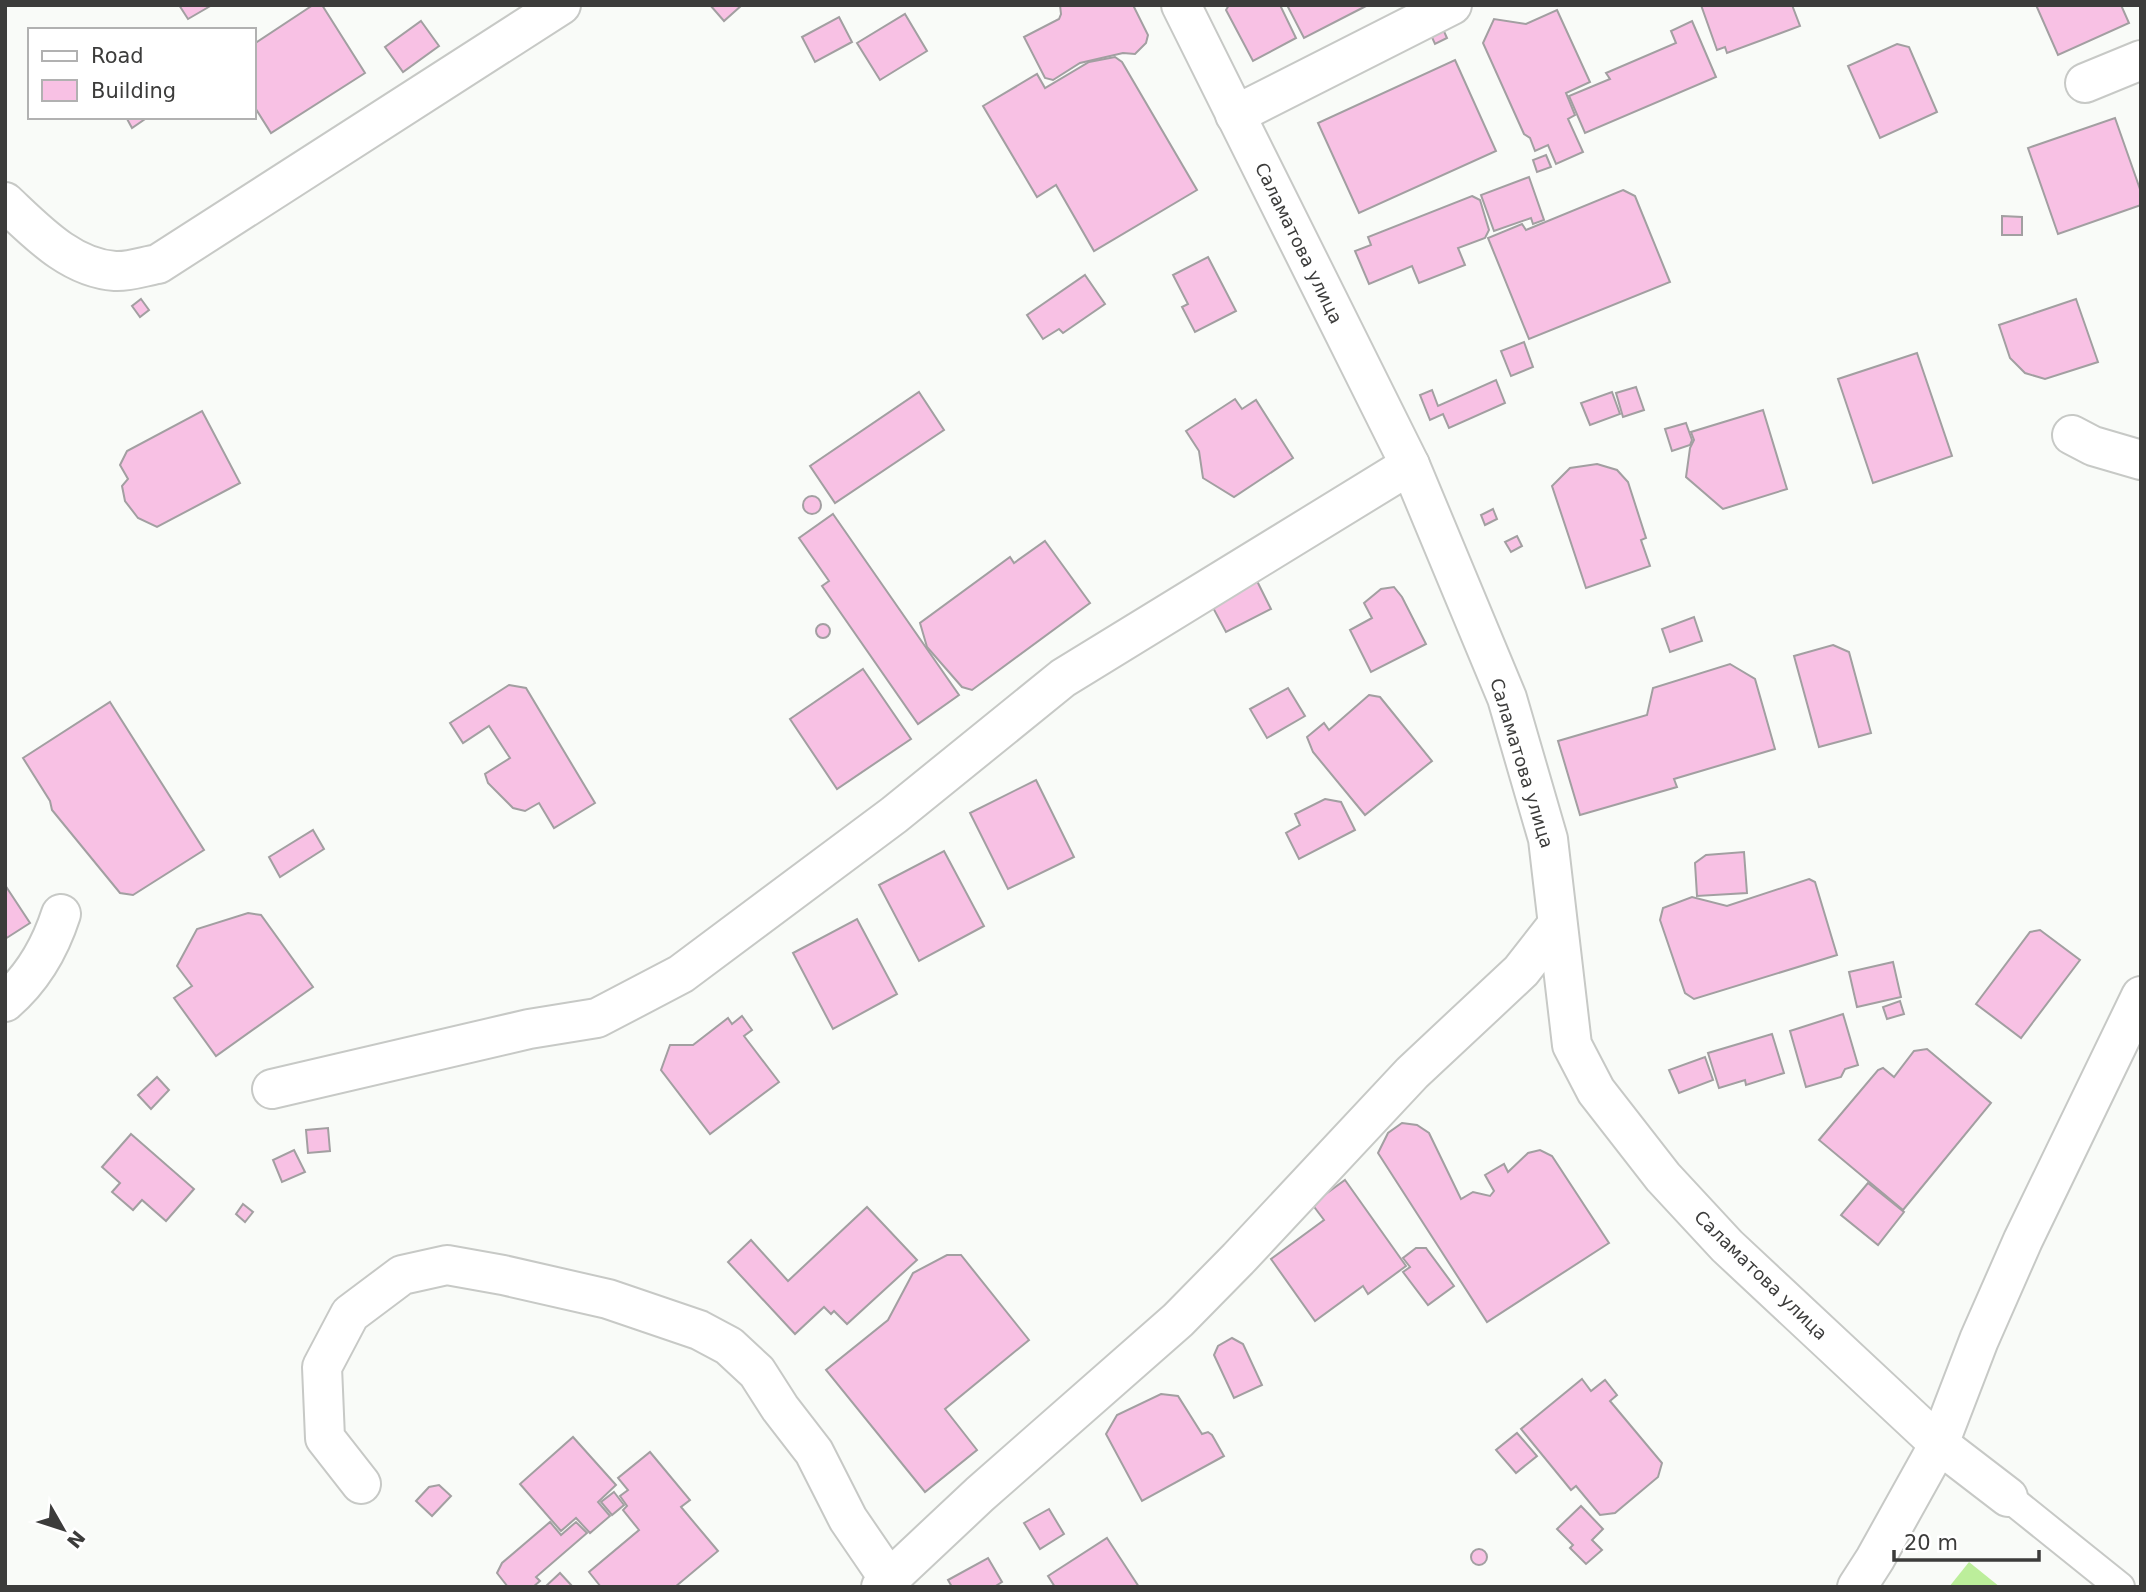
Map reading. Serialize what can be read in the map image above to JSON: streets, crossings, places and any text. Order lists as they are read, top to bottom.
{
  "streets": {
    "street": ["Саламатова улица"]
  },
  "legend": ["Road", "Building"],
  "scale_bar": "20 m",
  "north": "bottom right"
}
